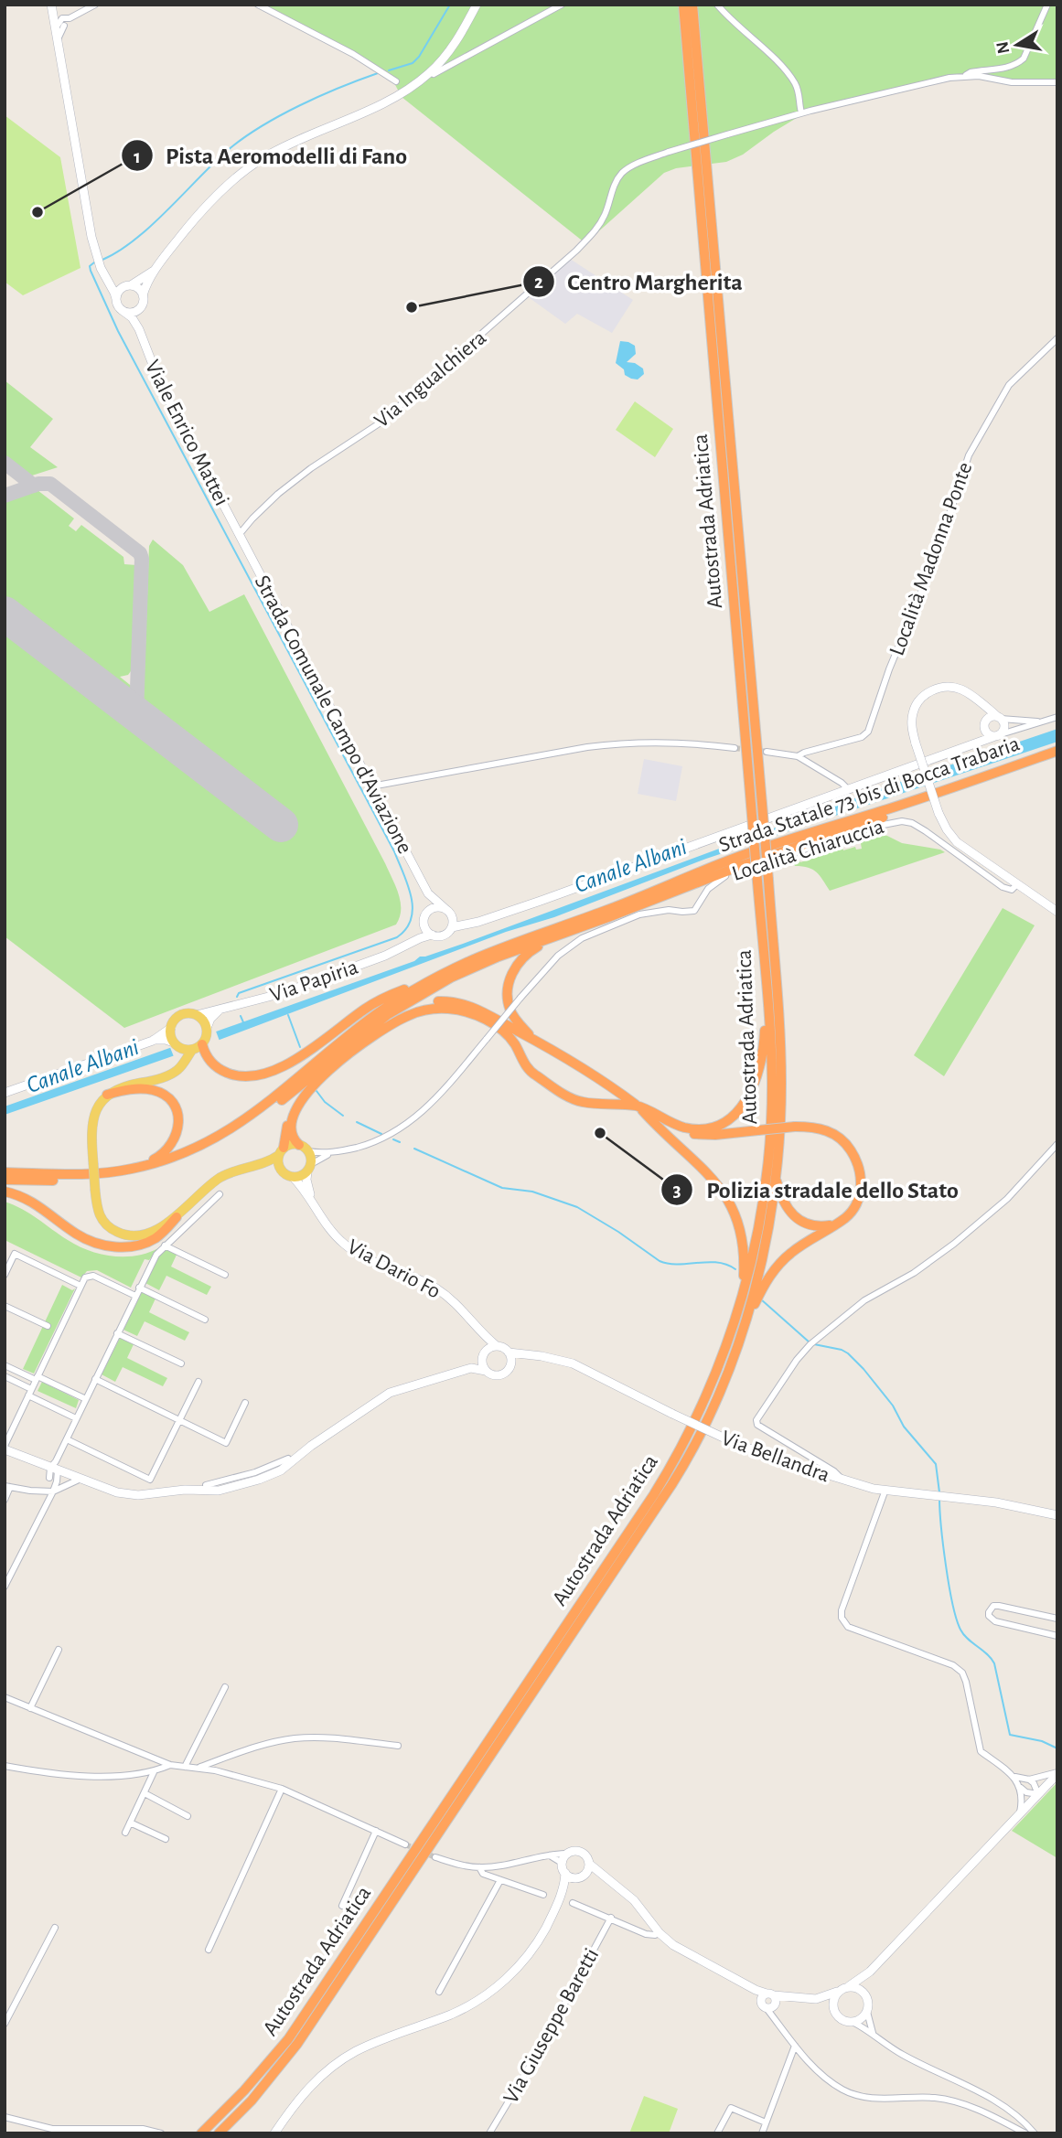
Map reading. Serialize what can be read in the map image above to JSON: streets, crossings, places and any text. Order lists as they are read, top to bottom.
{
  "streets": {
    "highway": ["Autostrada Adriatica", "Strada Statale 73 bis di Bocca Trabaria"],
    "main road": [
      "Viale Enrico Mattei",
      "Strada Comunale Campo d'Aviazione",
      "Via Papiria",
      "Via Dario Fo",
      "Via Bellandra"
    ],
    "street": [
      "Via Ingualchiera",
      "Località Madonna Ponte",
      "Località Chiaruccia",
      "Via Giuseppe Baretti"
    ]
  },
  "crossings": [
    ["Via Ingualchiera", "Viale Enrico Mattei"],
    ["Via Ingualchiera", "Strada Comunale Campo d'Aviazione"],
    ["Viale Enrico Mattei", "Strada Comunale Campo d'Aviazione"],
    ["Strada Comunale Campo d'Aviazione", "Via Papiria"],
    ["Via Dario Fo", "Via Bellandra"]
  ],
  "water": ["Canale Albani"],
  "places": ["Pista Aeromodelli di Fano", "Centro Margherita", "Polizia stradale dello Stato"],
  "north": "left"
}
